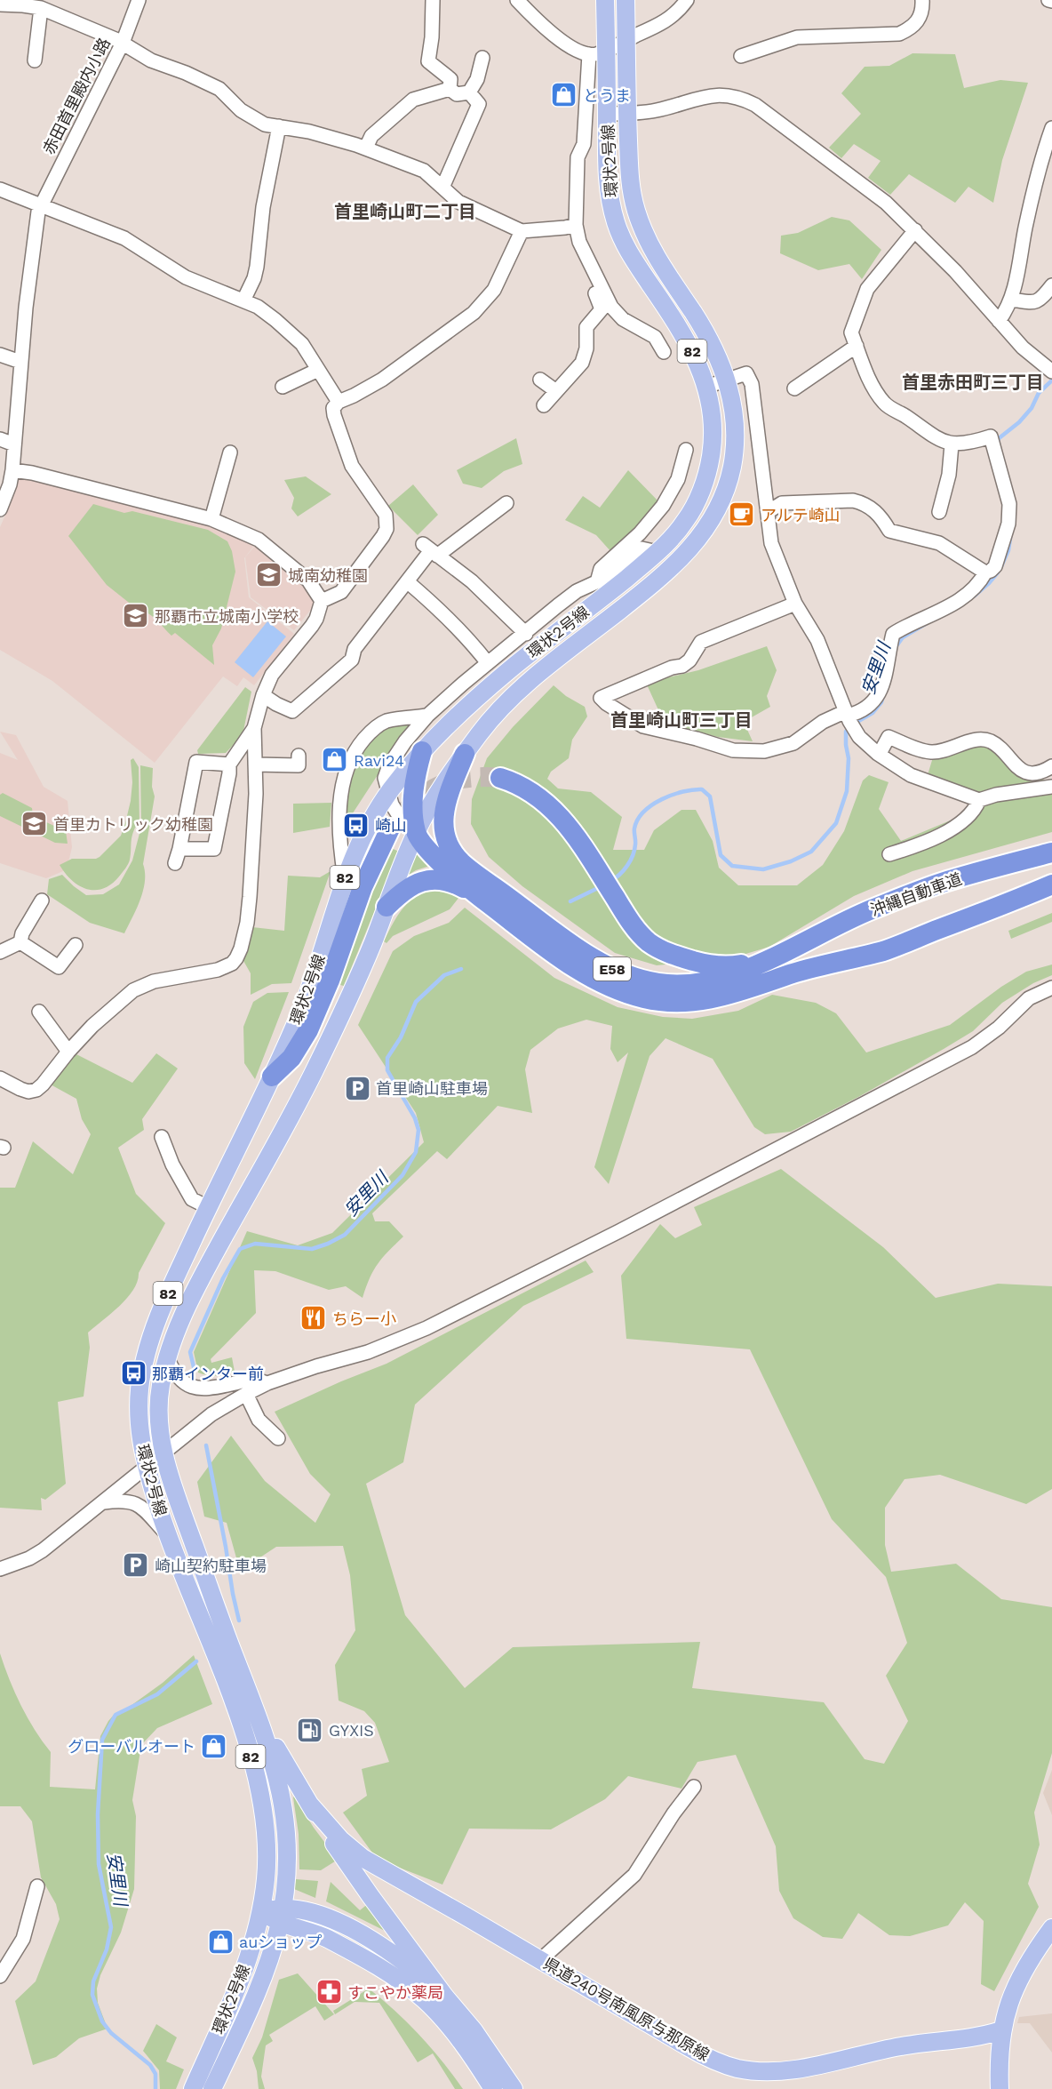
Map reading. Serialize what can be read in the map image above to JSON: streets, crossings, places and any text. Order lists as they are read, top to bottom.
{
  "streets": {
    "highway": ["沖縄自動車道", "E58"],
    "main road": ["環状2号線", "82", "県道240号南風原与那原線"],
    "street": ["赤田首里殿内小路"]
  },
  "crossings": [
    ["環状2号線", "82"],
    ["環状2号線", "E58"],
    ["沖縄自動車道", "E58"]
  ],
  "districts": ["首里崎山町二丁目", "首里赤田町三丁目", "首里崎山町三丁目"],
  "water": ["安里川"],
  "places": {
    "shop": [
      "とうま",
      "Ravi24",
      "グローバルオート",
      "auショップ"
    ],
    "cafe": ["アルテ崎山"],
    "school or university": ["城南幼稚園", "那覇市立城南小学校", "首里カトリック幼稚園"],
    "bus stop": ["崎山", "那覇インター前"],
    "parking": ["首里崎山駐車場", "崎山契約駐車場"],
    "restaurant": ["ちらー小"],
    "fuel station": ["GYXIS"],
    "pharmacy": ["すこやか薬局"]
  }
}
